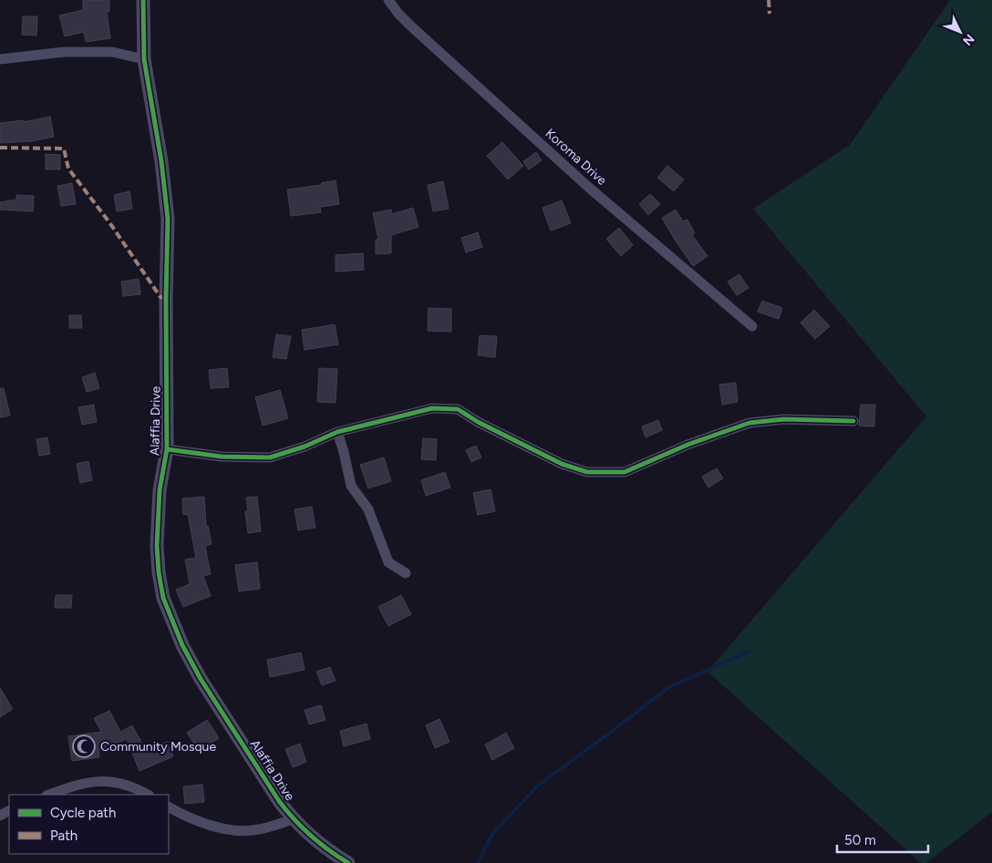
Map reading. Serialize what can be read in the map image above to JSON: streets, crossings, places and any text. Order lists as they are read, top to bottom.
{
  "streets": {
    "street": ["Koroma Drive", "Alaffia Drive"]
  },
  "places": {
    "mosque": ["Community Mosque"]
  },
  "legend": ["Cycle path", "Path"],
  "scale_bar": "50 m",
  "north": "bottom right"
}
